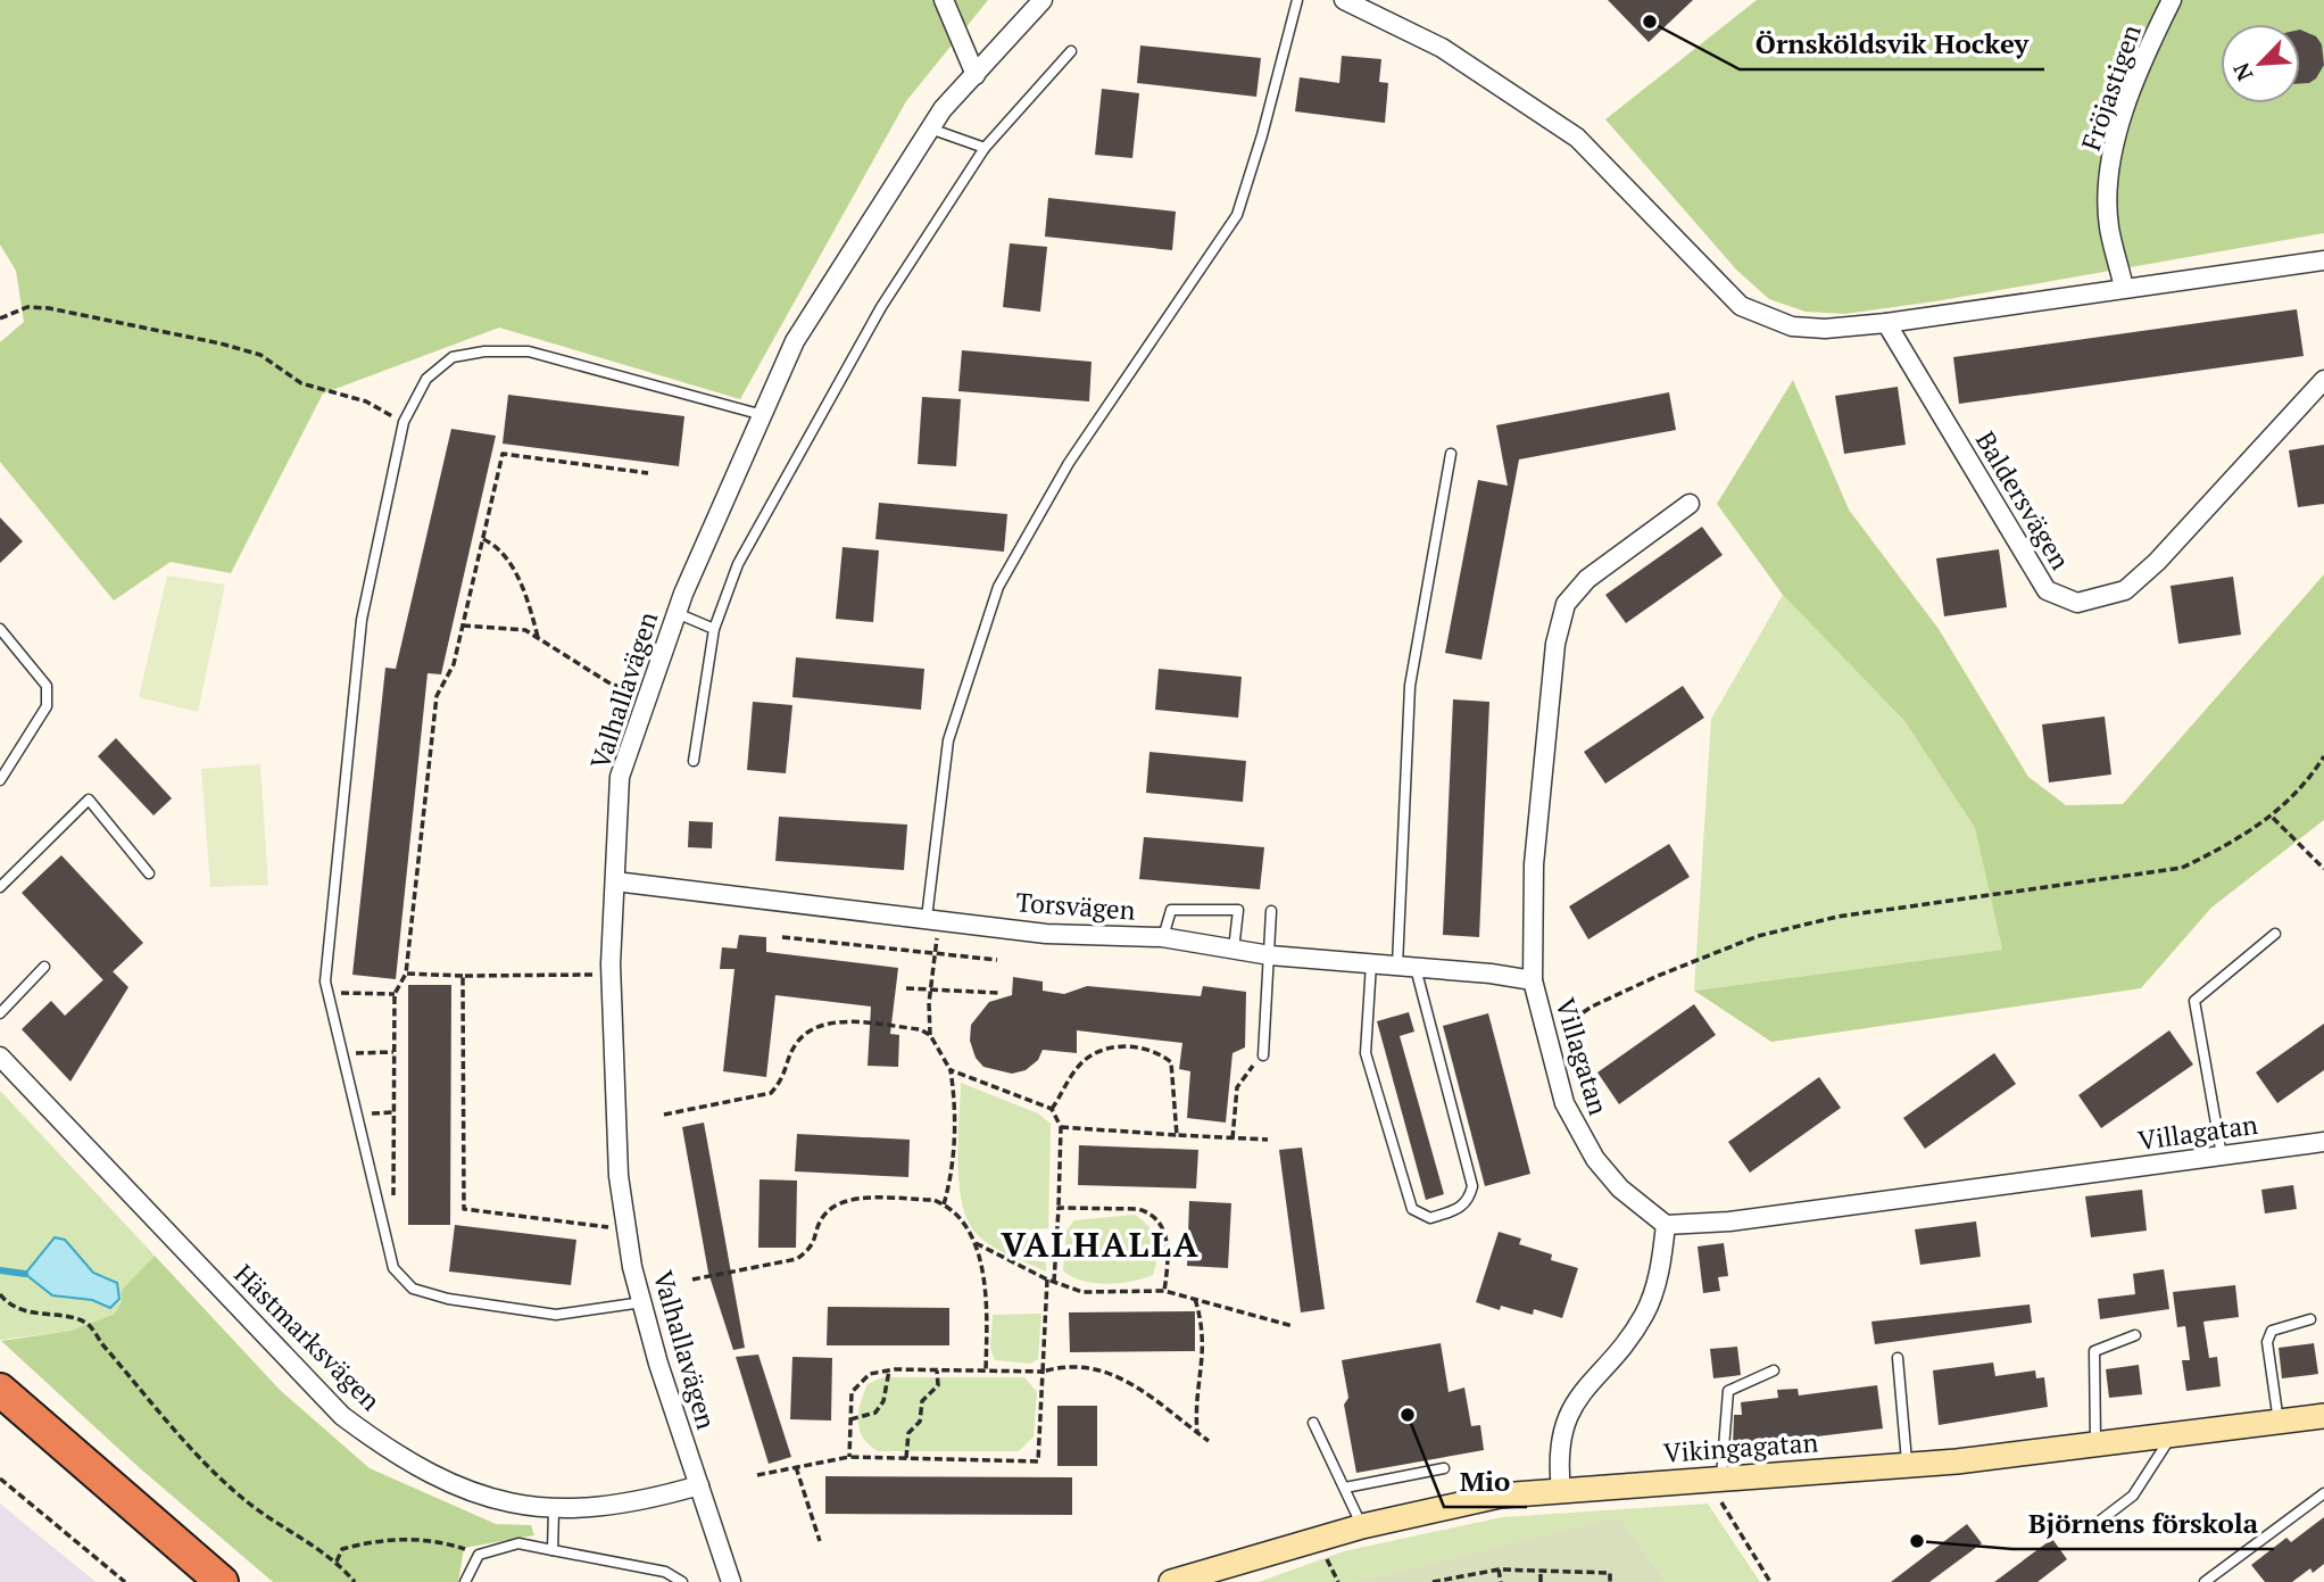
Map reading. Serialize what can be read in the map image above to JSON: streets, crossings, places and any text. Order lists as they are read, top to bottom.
{
  "streets": {
    "street": [
      "Fröjastigen",
      "Baldersvägen",
      "Valhallavägen",
      "Torsvägen",
      "Villagatan",
      "Hästmarksvägen",
      "Vikingagatan"
    ]
  },
  "crossings": [
    ["Valhallavägen", "Torsvägen"],
    ["Valhallavägen", "Hästmarksvägen"],
    ["Torsvägen", "Villagatan"]
  ],
  "districts": ["VALHALLA"],
  "places": ["Örnsköldsvik Hockey", "Mio", "Björnens förskola"],
  "north": "bottom left"
}
